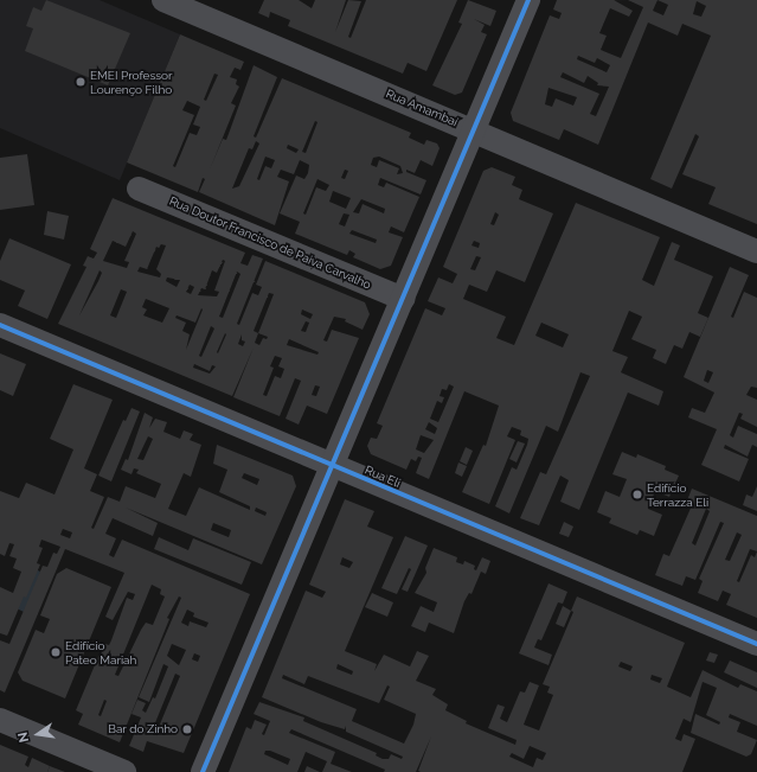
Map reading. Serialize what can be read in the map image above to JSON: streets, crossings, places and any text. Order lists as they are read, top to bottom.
{
  "streets": {
    "street": ["Rua Amambaí", "Rua Doutor Francisco de Paiva Carvalho", "Rua Eli"]
  },
  "places": [
    "EMEI Professor Lourenço Filho",
    "Edifício Terrazza Eli",
    "Edifício Pateo Mariah",
    "Bar do Zinho"
  ],
  "north": "left"
}
